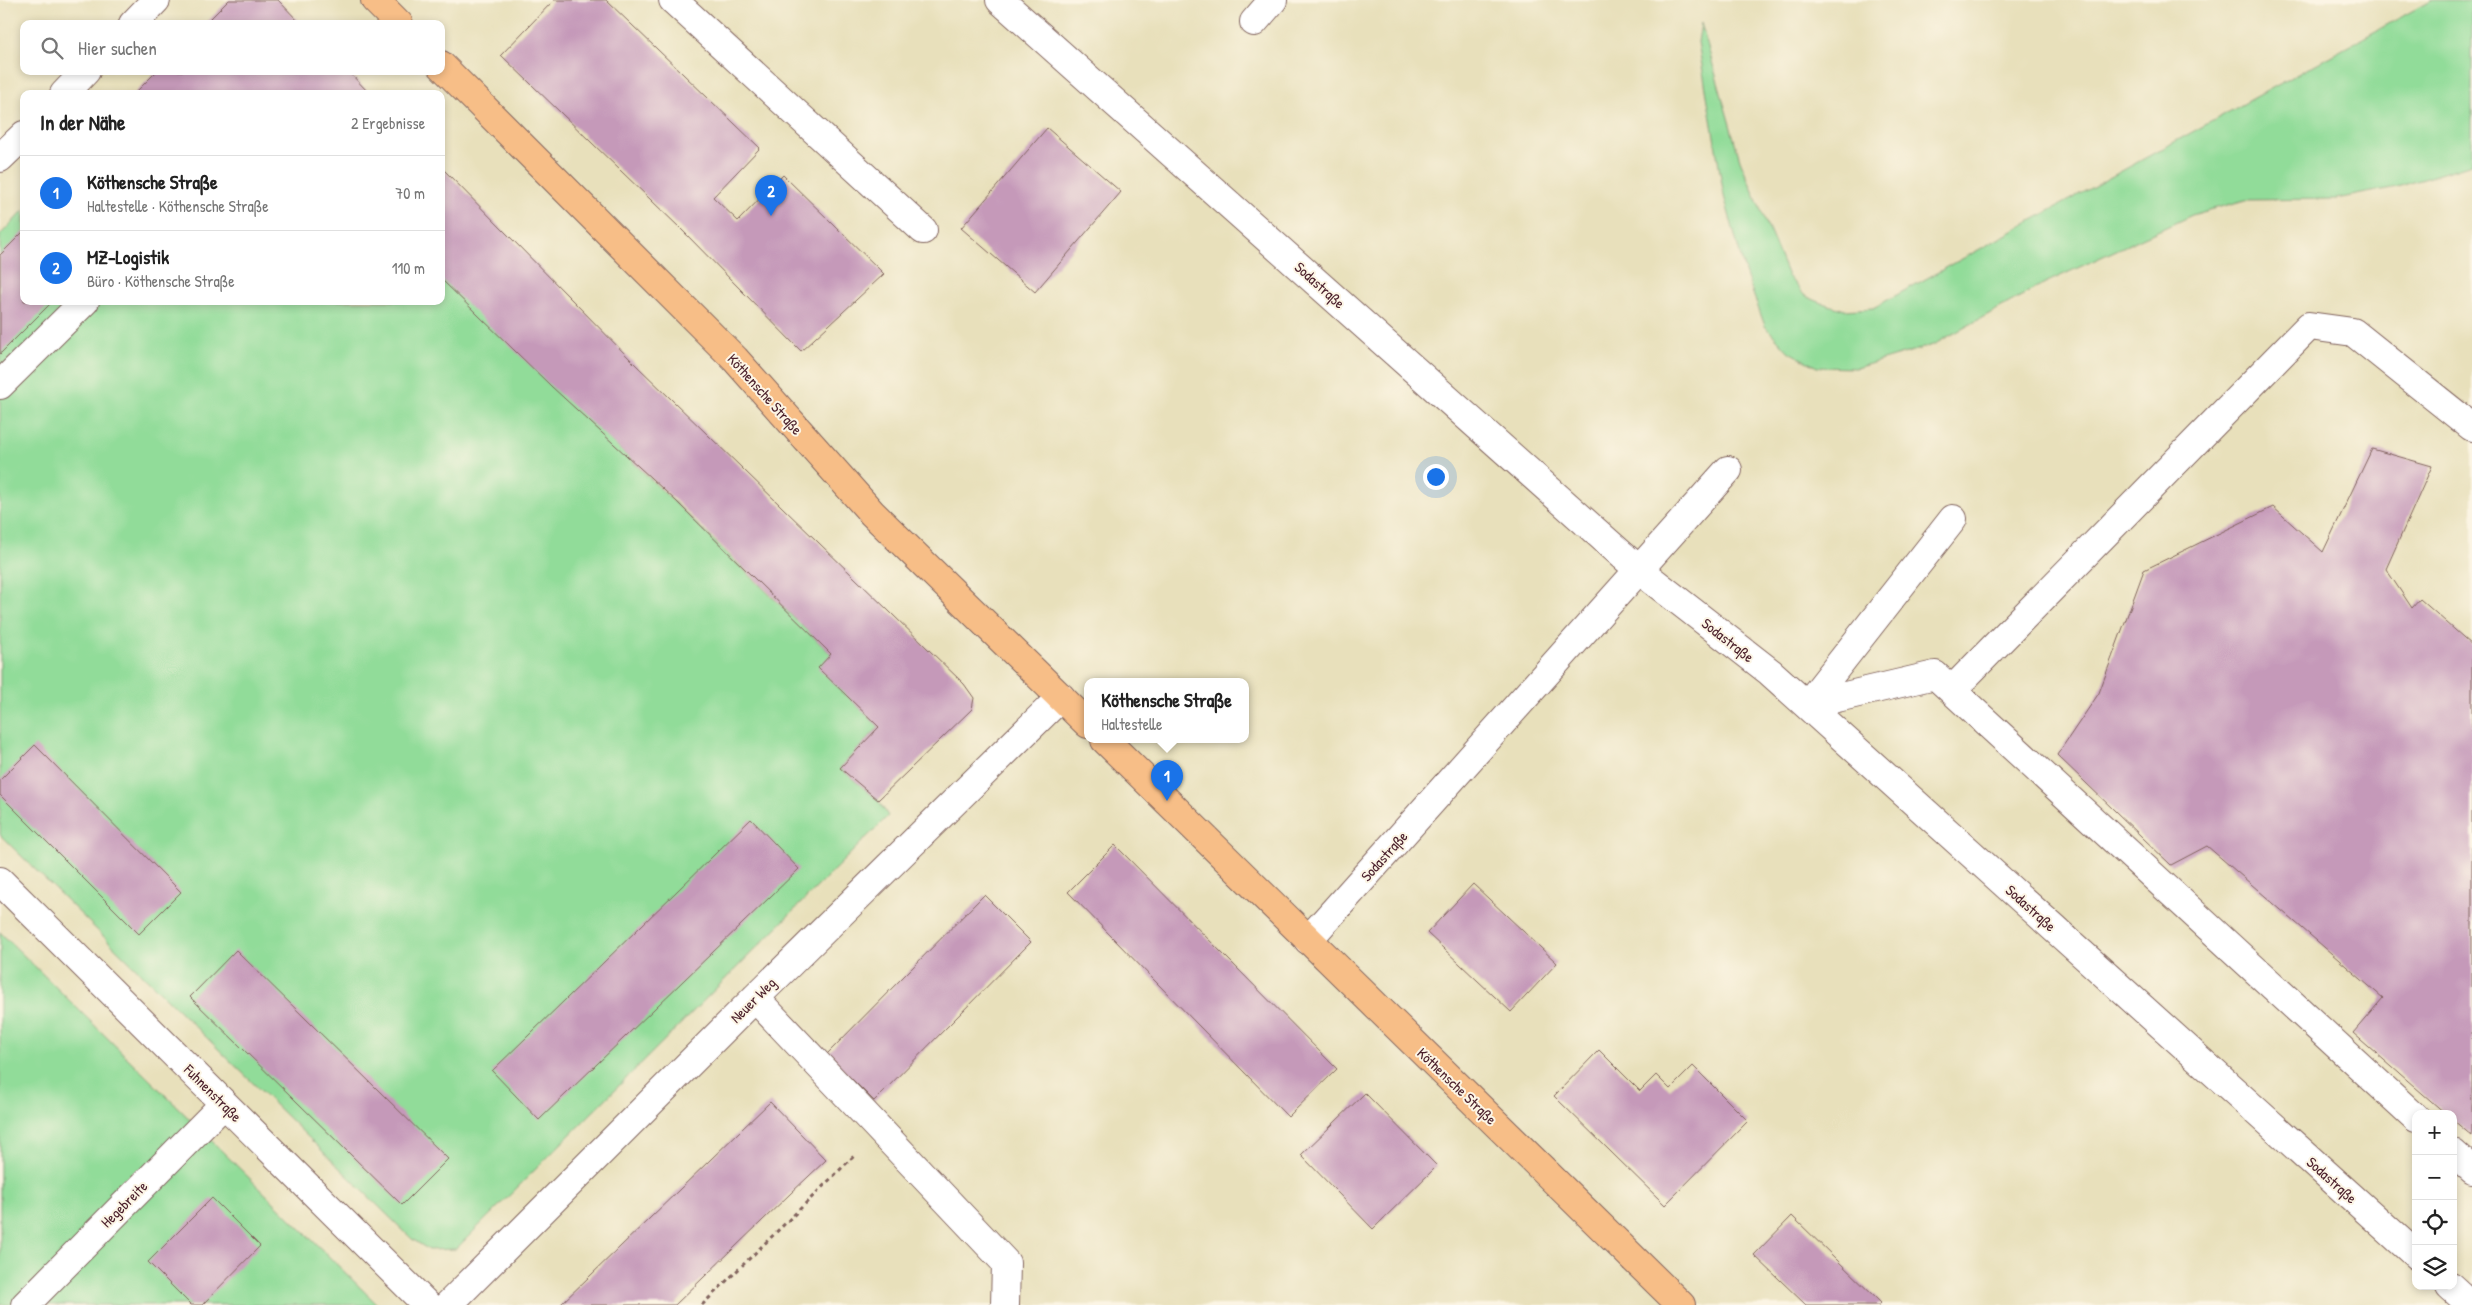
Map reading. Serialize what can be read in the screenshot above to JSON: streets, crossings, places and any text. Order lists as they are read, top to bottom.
{
  "streets": {
    "main road": ["Köthensche Straße"],
    "street": [
      "Sodastraße",
      "Neuer Weg",
      "Fuhnenstraße",
      "Hegebreite"
    ]
  },
  "crossings": [
    ["Sodastraße", "Köthensche Straße"],
    ["Köthensche Straße", "Neuer Weg"],
    ["Fuhnenstraße", "Hegebreite"]
  ],
  "page": {
    "search": "Hier suchen",
    "heading": ["In der Nähe", "2 Ergebnisse"],
    "list": [
      {
        "mark": "1",
        "name": "Köthensche Straße",
        "note": "Haltestelle · Köthensche Straße",
        "value": "70 m"
      },
      {
        "mark": "2",
        "name": "MZ-Logistik",
        "note": "Büro · Köthensche Straße",
        "value": "110 m"
      }
    ],
    "pins": ["2", "1"],
    "popup": ["Köthensche Straße", "Haltestelle"],
    "map_buttons": ["+", "−"]
  }
}
